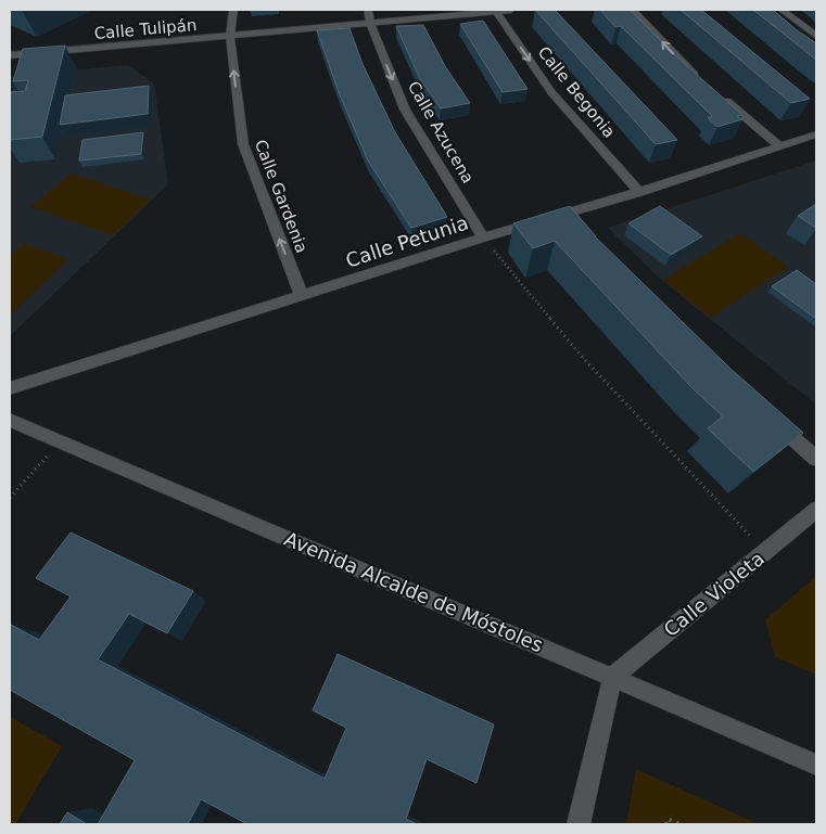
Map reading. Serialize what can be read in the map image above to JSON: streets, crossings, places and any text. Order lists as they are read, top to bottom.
{
  "streets": {
    "street": [
      "Calle Tulipán",
      "Calle Begonia",
      "Calle Azucena",
      "Calle Gardenia",
      "Calle Petunia",
      "Avenida Alcalde de Móstoles",
      "Calle Violeta"
    ]
  },
  "crossings": [
    ["Calle Tulipán", "Calle Begonia"],
    ["Calle Tulipán", "Calle Azucena"],
    ["Calle Tulipán", "Calle Gardenia"],
    ["Calle Begonia", "Calle Petunia"],
    ["Calle Azucena", "Calle Petunia"],
    ["Calle Gardenia", "Calle Petunia"],
    ["Avenida Alcalde de Móstoles", "Calle Violeta"]
  ],
  "one_way": ["Calle Azucena", "Calle Gardenia"]
}
